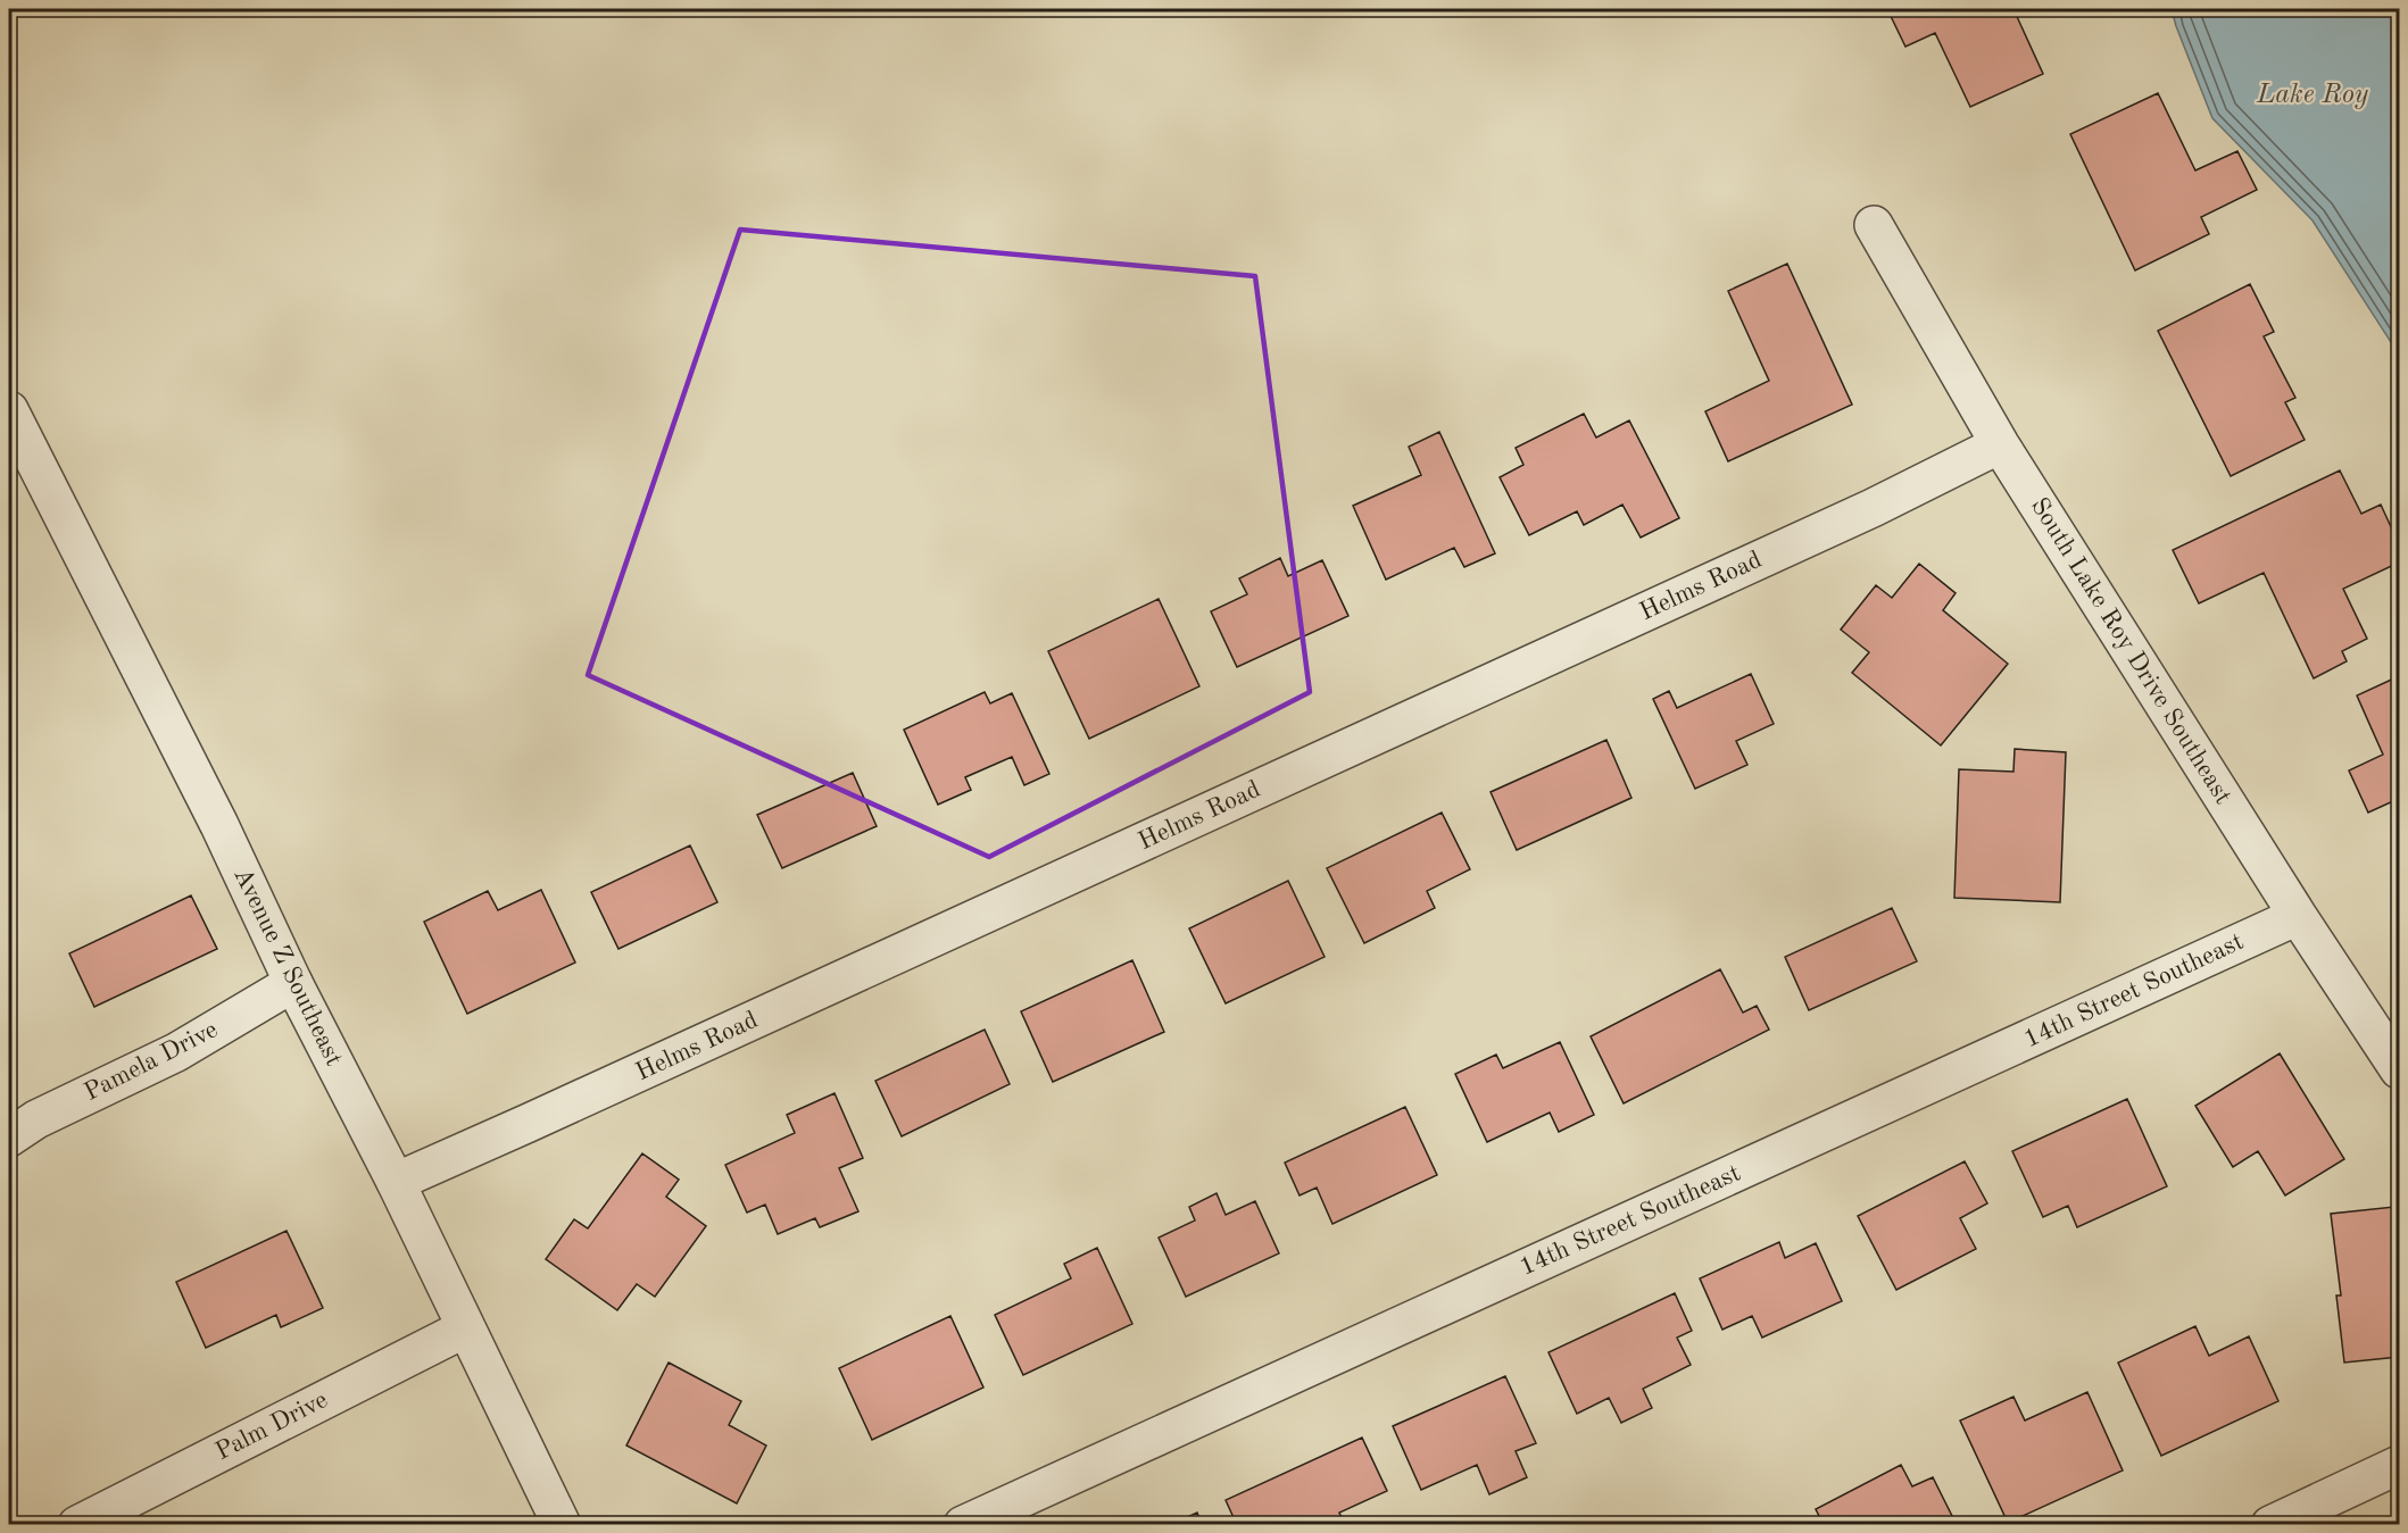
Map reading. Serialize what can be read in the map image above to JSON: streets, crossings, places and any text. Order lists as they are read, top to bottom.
{
  "streets": {
    "street": [
      "Helms Road",
      "South Lake Roy Drive Southeast",
      "Avenue Z Southeast",
      "14th Street Southeast",
      "Pamela Drive",
      "Palm Drive"
    ]
  },
  "crossings": [
    ["Helms Road", "South Lake Roy Drive Southeast"],
    ["Helms Road", "Avenue Z Southeast"],
    ["South Lake Roy Drive Southeast", "14th Street Southeast"],
    ["Avenue Z Southeast", "Pamela Drive"],
    ["Avenue Z Southeast", "Palm Drive"]
  ],
  "water": ["Lake Roy"]
}
